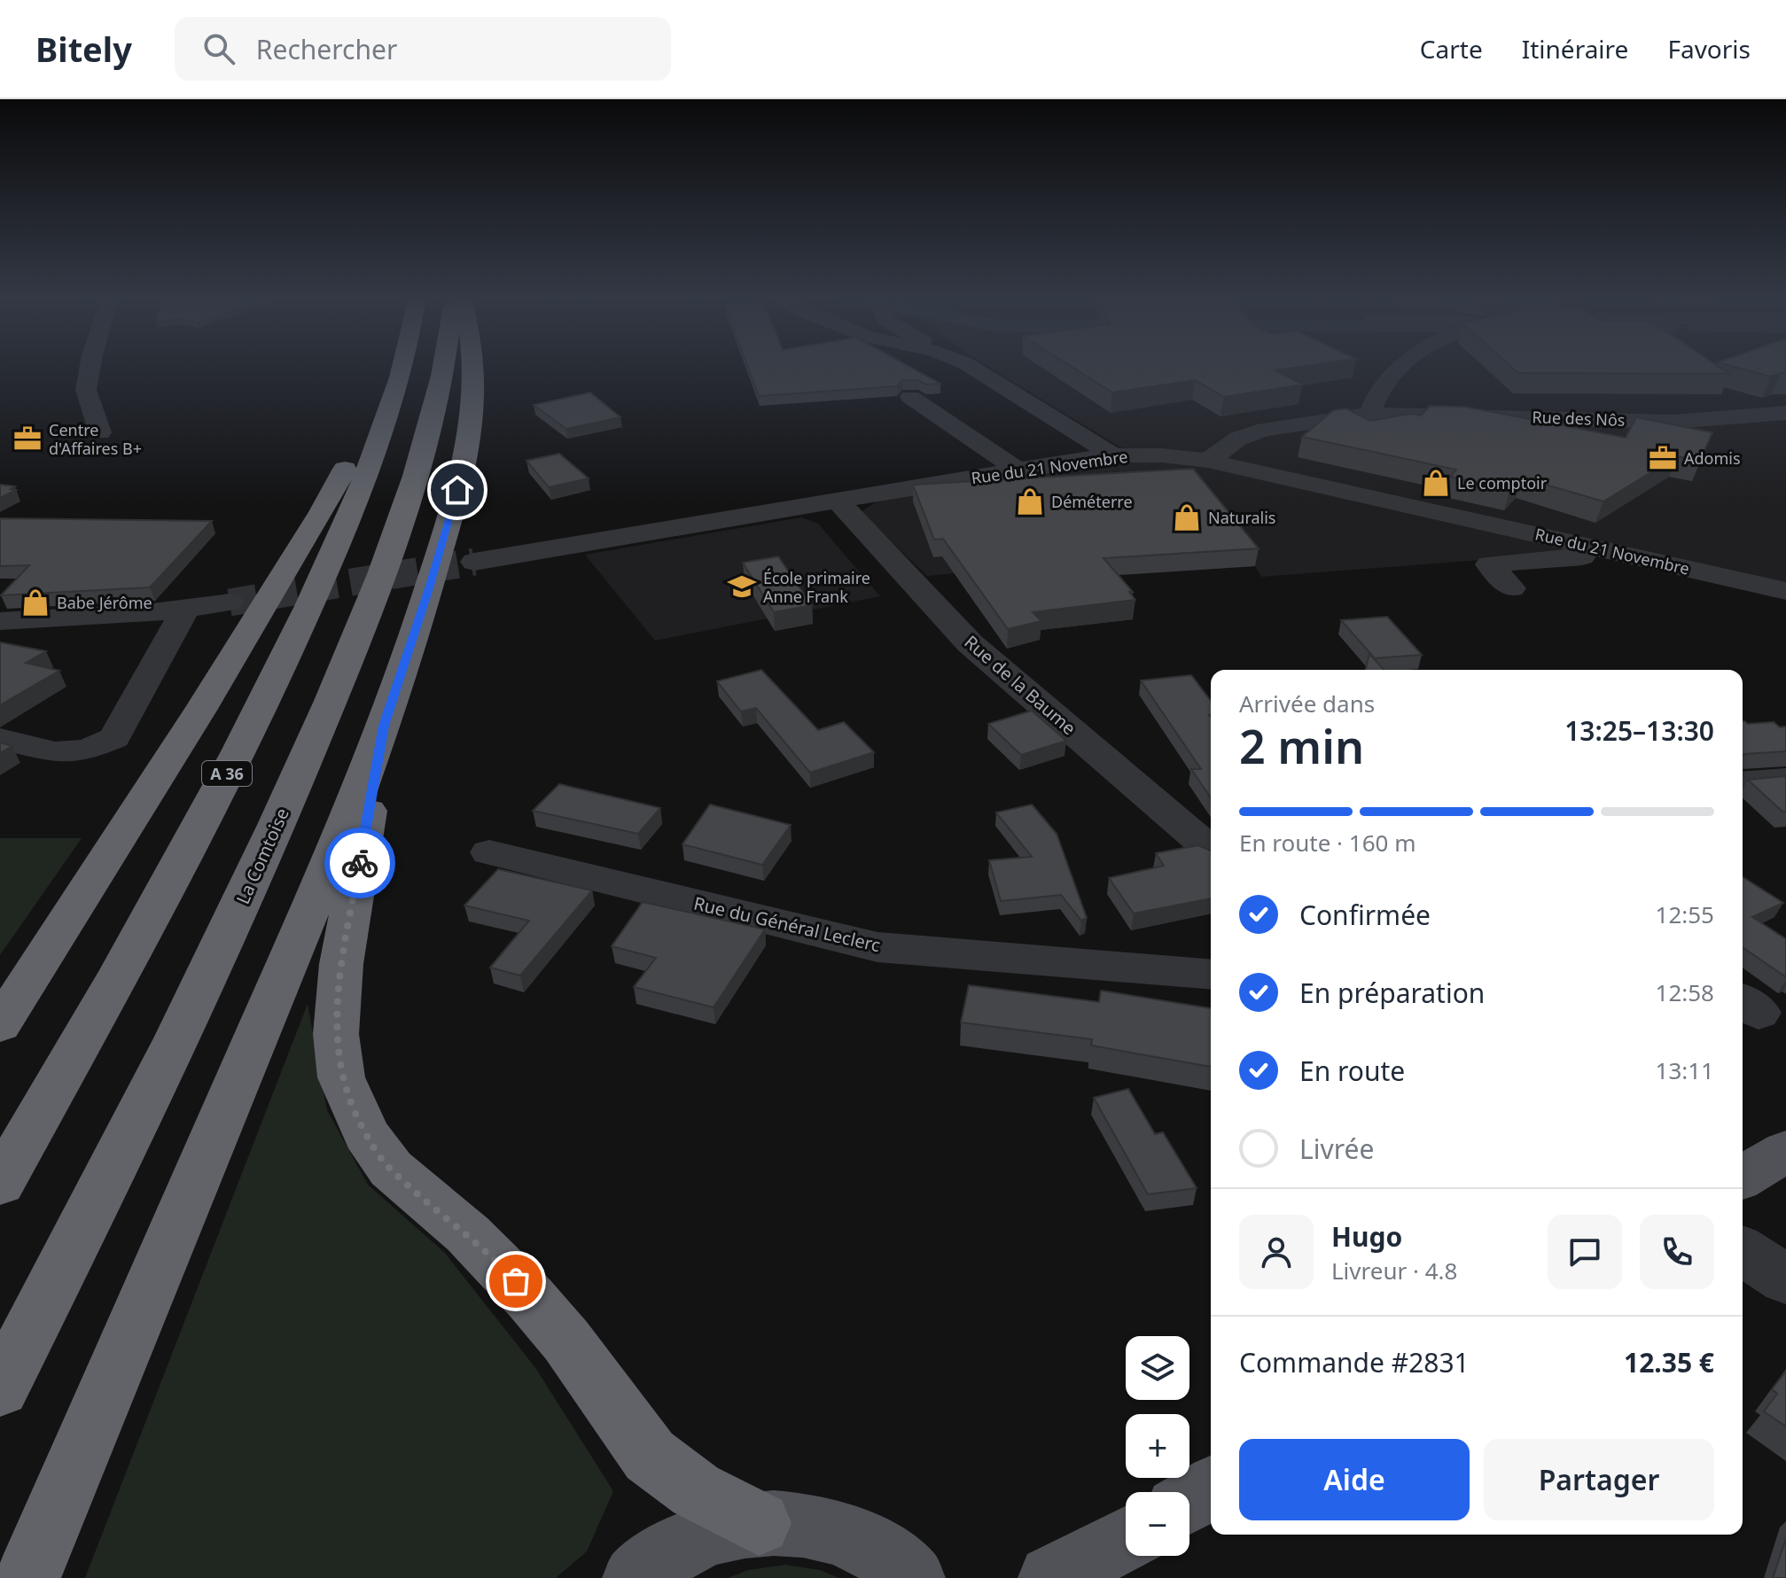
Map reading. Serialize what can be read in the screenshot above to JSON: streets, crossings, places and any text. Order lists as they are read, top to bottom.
{
  "streets": {
    "highway": ["A 36", "La Comtoise"],
    "street": [
      "Rue des Nôs",
      "Rue du 21 Novembre",
      "Rue de la Baume",
      "Rue du Général Leclerc"
    ]
  },
  "crossings": [
    ["Rue des Nôs", "Rue du 21 Novembre"],
    ["Rue du 21 Novembre", "Rue de la Baume"]
  ],
  "places": {
    "office": ["Centre d'Affaires B+", "Adomis"],
    "shop": [
      "Le comptoir",
      "Déméterre",
      "Naturalis",
      "Babe Jérôme"
    ],
    "school or university": ["École primaire Anne Frank"]
  },
  "page": {
    "header": "Bitely",
    "search": "Rechercher",
    "nav": ["Carte", "Itinéraire", "Favoris"],
    "heading": ["2 min", "Arrivée dans", "13:25–13:30"],
    "panel": [
      "Hugo",
      "Livreur · 4.8",
      "Commande #2831",
      "12.35 €"
    ],
    "bar": "En route · 160 m",
    "list": [
      ["Confirmée", "12:55"],
      ["En préparation", "12:58"],
      ["En route", "13:11"],
      "Livrée"
    ],
    "map_buttons": ["+", "−"],
    "buttons": ["Aide", "Partager"]
  }
}
